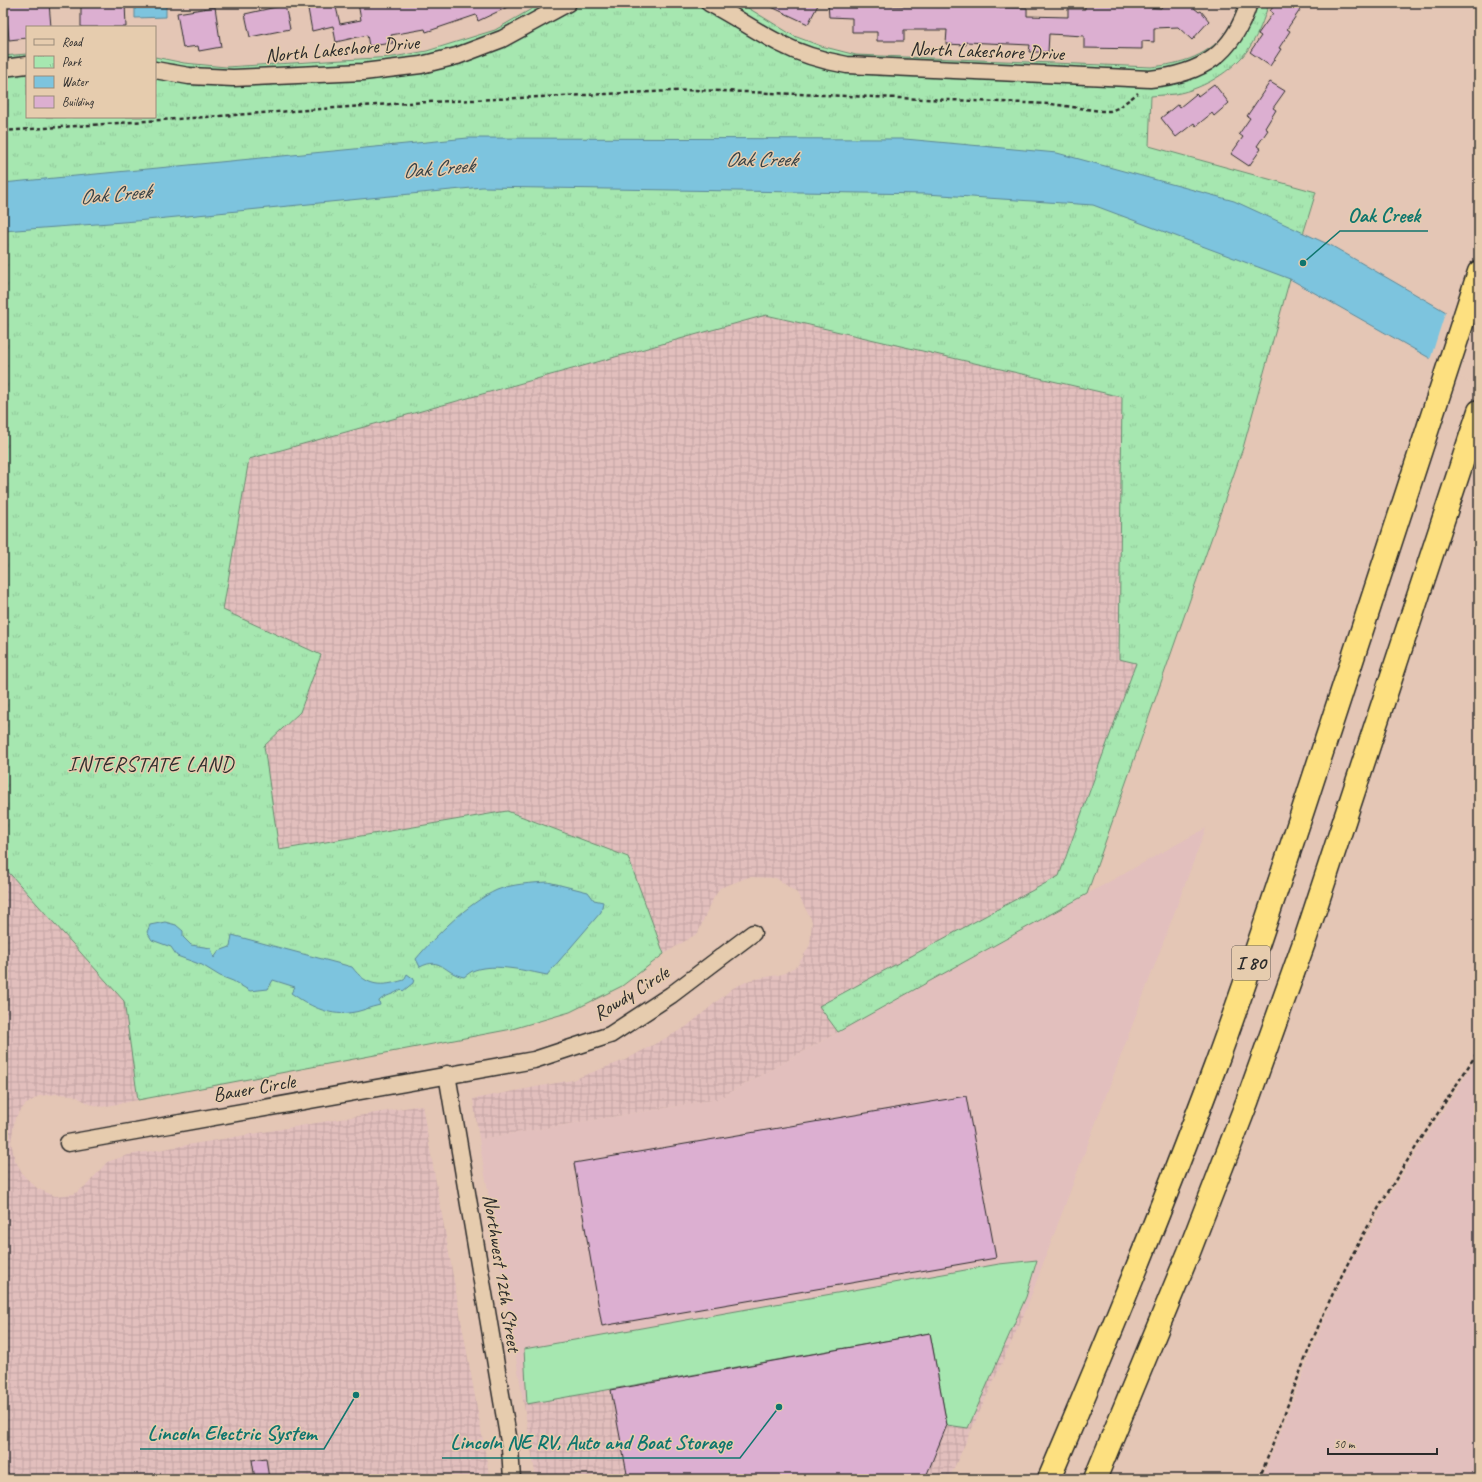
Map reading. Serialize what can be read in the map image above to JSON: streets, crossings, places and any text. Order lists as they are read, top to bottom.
{
  "streets": {
    "highway": ["I 80"],
    "street": [
      "North Lakeshore Drive",
      "Rowdy Circle",
      "Bauer Circle",
      "Northwest 12th Street"
    ]
  },
  "crossings": [
    ["Rowdy Circle", "Bauer Circle"],
    ["Rowdy Circle", "Northwest 12th Street"],
    ["Bauer Circle", "Northwest 12th Street"]
  ],
  "districts": ["INTERSTATE LAND"],
  "water": ["Oak Creek"],
  "places": ["Oak Creek", "Lincoln Electric System", "Lincoln NE RV, Auto and Boat Storage"],
  "legend": [
    "Road",
    "Park",
    "Water",
    "Building"
  ],
  "scale_bar": "50 m"
}
